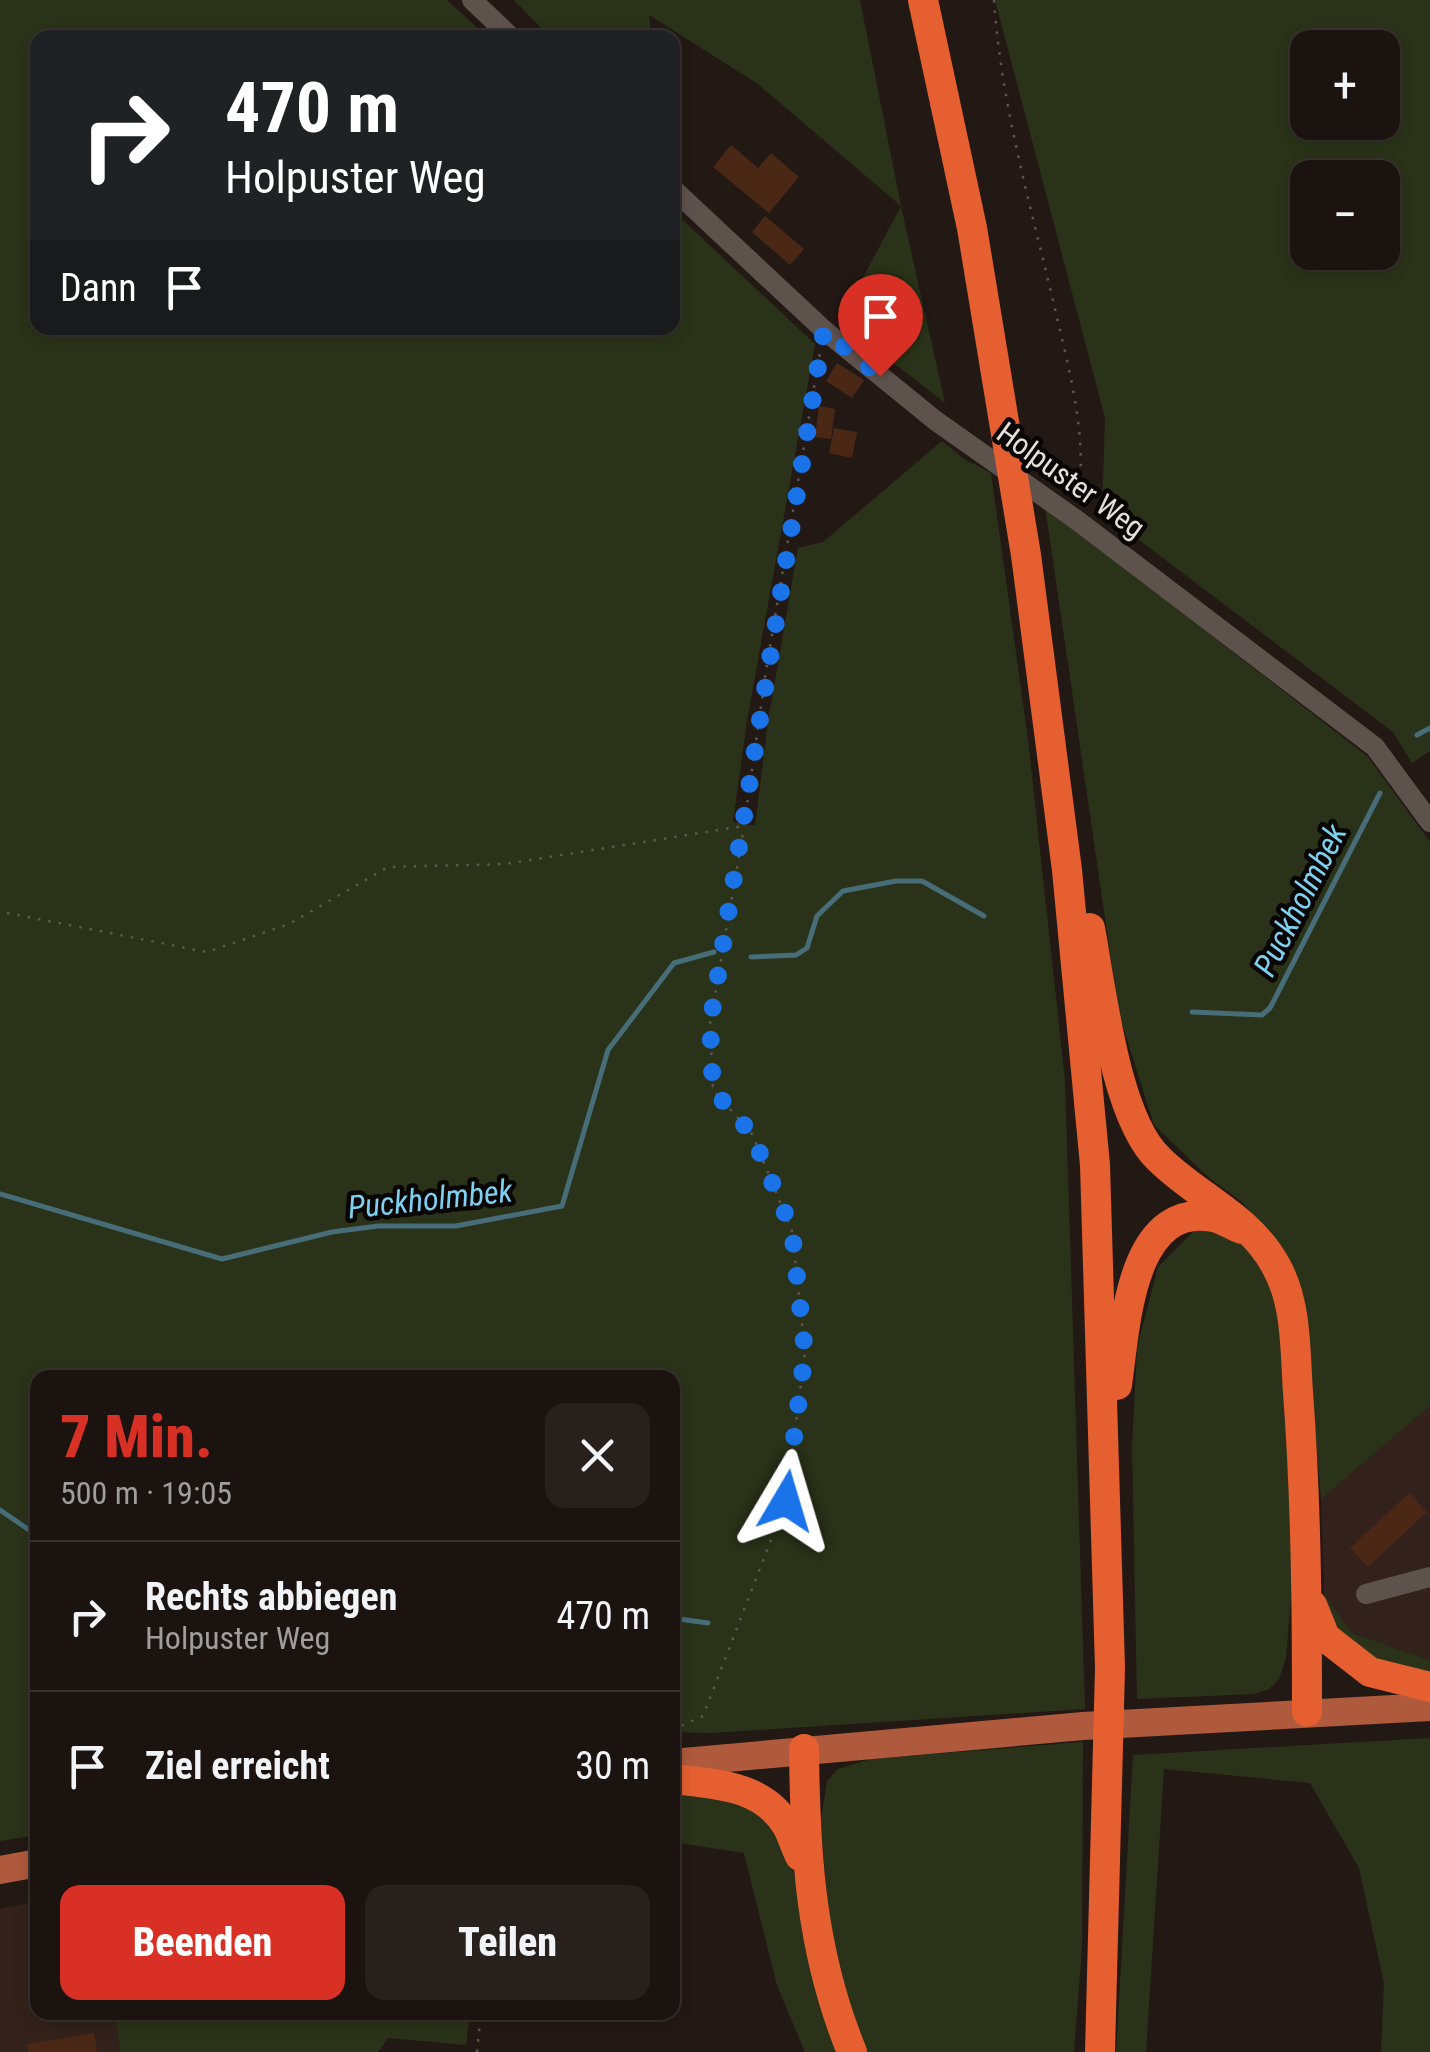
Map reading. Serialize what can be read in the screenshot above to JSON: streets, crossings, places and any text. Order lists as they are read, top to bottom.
{
  "streets": {
    "street": ["Holpuster Weg"]
  },
  "water": ["Puckholmbek"],
  "page": {
    "map_buttons": ["+", "−"],
    "turn": ["470 m", "Holpuster Weg"],
    "then": "Dann",
    "heading": ["7 Min.", "500 m · 19:05"],
    "list": [
      {
        "name": "Rechts abbiegen",
        "note": "Holpuster Weg",
        "value": "470 m"
      },
      {
        "name": "Ziel erreicht",
        "value": "30 m"
      }
    ],
    "buttons": ["Beenden", "Teilen"]
  }
}
